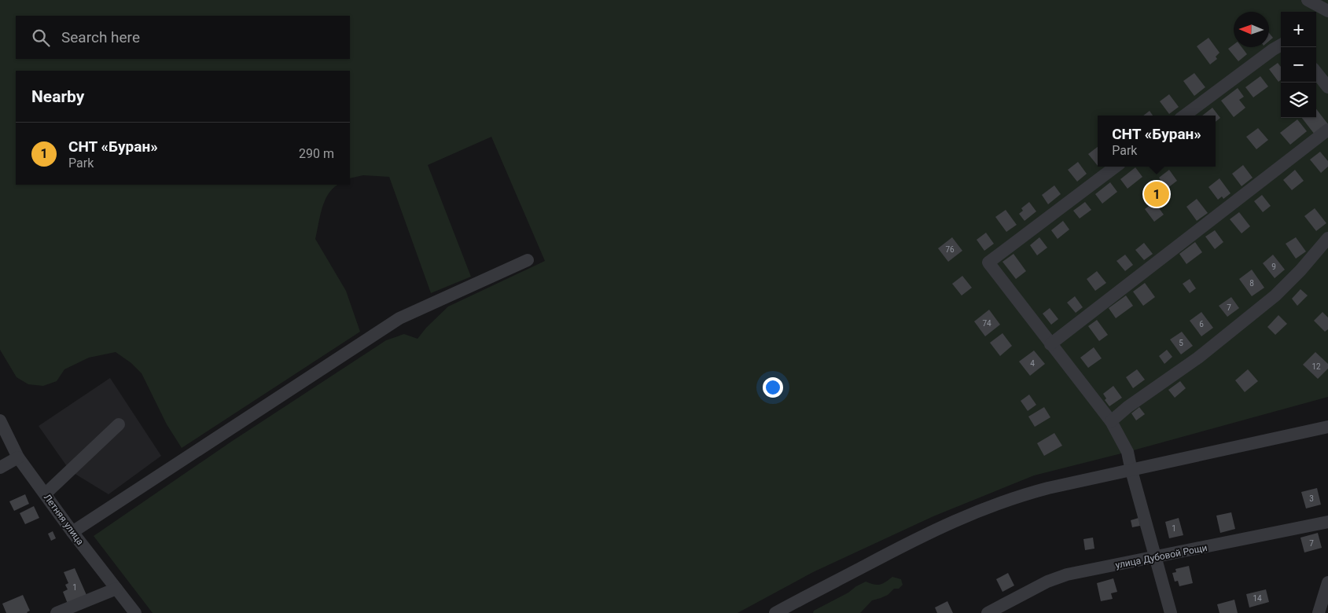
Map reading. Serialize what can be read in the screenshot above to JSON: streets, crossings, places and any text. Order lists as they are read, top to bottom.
{
  "streets": {
    "street": ["Летняя улица", "улица Дубовой Рощи"]
  },
  "house_numbers": [
    "76",
    "9",
    "8",
    "7",
    "74",
    "6",
    "5",
    "4",
    "12",
    "3",
    "1",
    "7",
    "1",
    "14"
  ],
  "north": "left",
  "page": {
    "map_buttons": ["+", "−"],
    "search": "Search here",
    "heading": "Nearby",
    "popup": ["СНТ «Буран»", "Park"],
    "list": [
      {
        "mark": "1",
        "name": "СНТ «Буран»",
        "note": "Park",
        "value": "290 m"
      }
    ],
    "pins": "1"
  }
}
